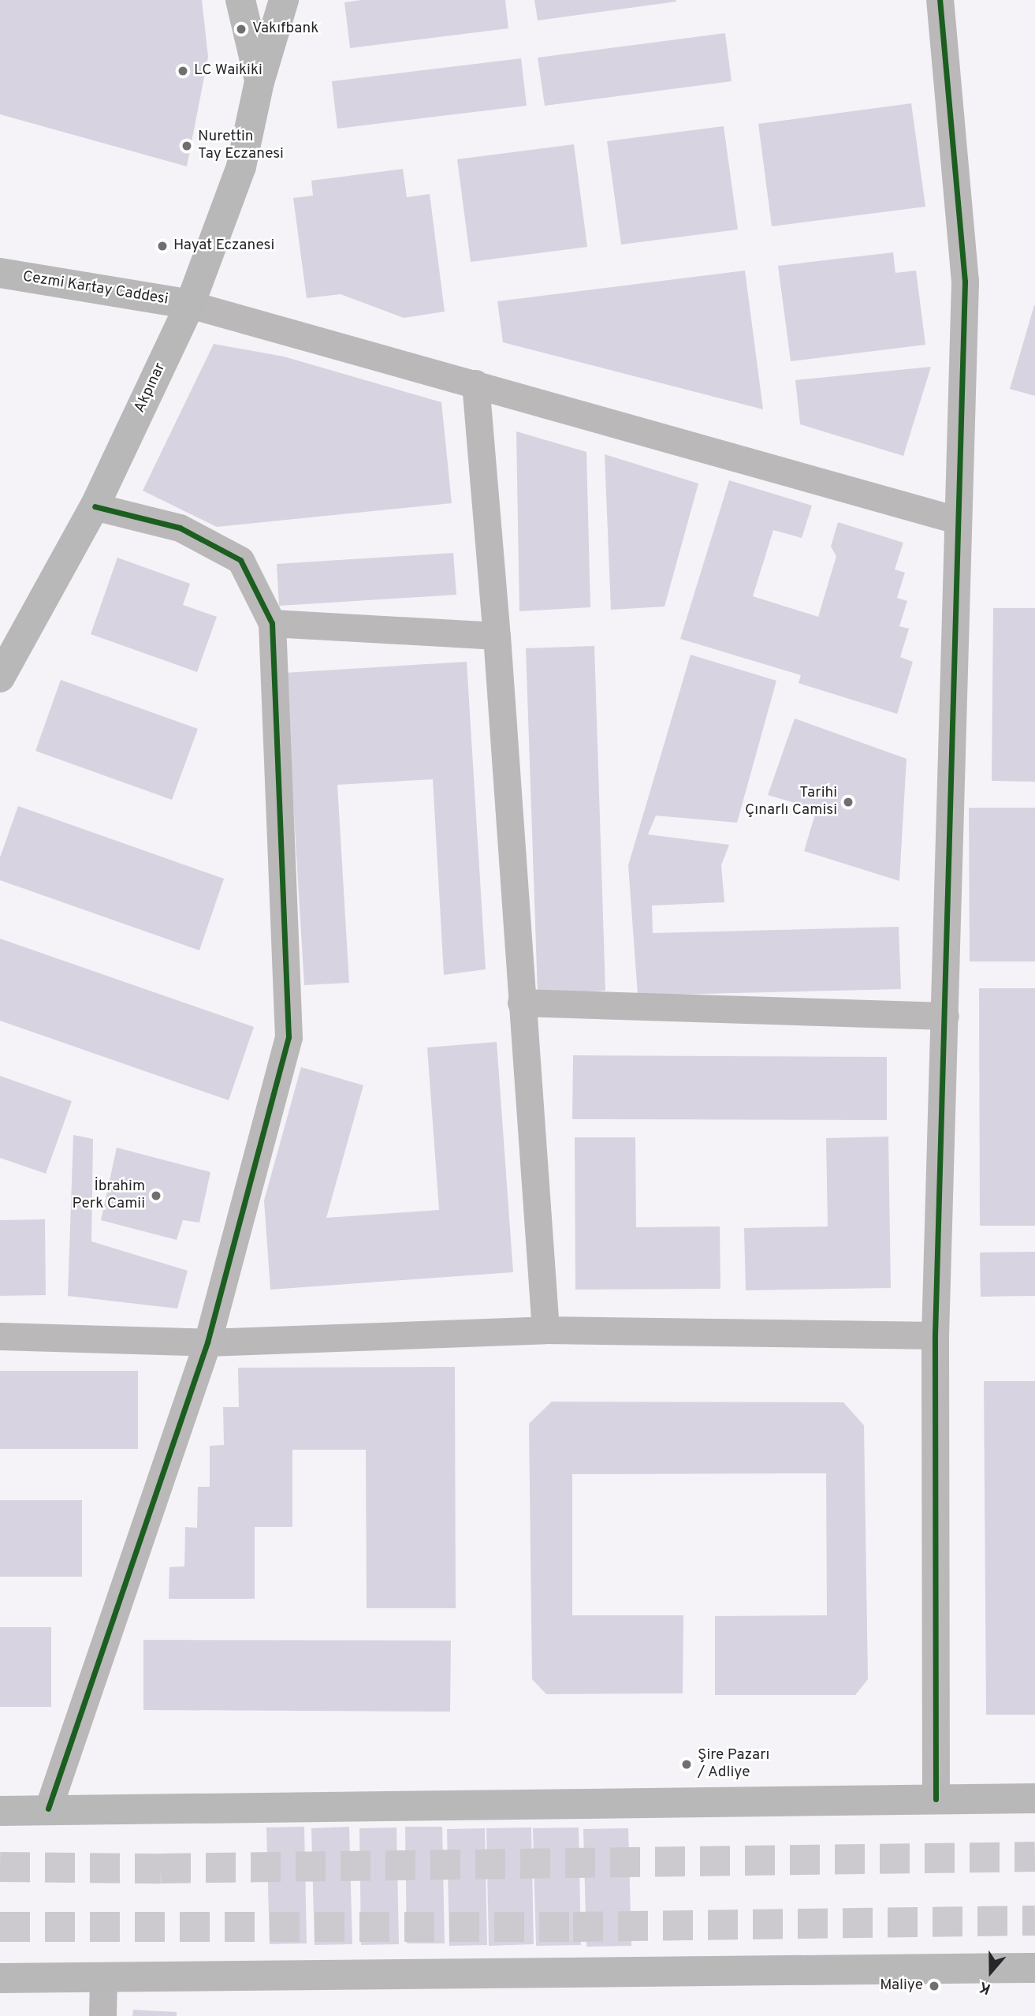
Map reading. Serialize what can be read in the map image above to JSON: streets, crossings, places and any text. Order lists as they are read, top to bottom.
{
  "streets": {
    "main road": ["Cezmi Kartay Caddesi", "Akpınar"]
  },
  "crossings": [
    ["Cezmi Kartay Caddesi", "Akpınar"]
  ],
  "places": [
    "Vakıfbank",
    "LC Waikiki",
    "Nurettin Tay Eczanesi",
    "Hayat Eczanesi",
    "Tarihi Çınarlı Camisi",
    "İbrahim Perk Camii",
    "Şire Pazarı / Adliye",
    "Maliye"
  ],
  "north": "bottom"
}
